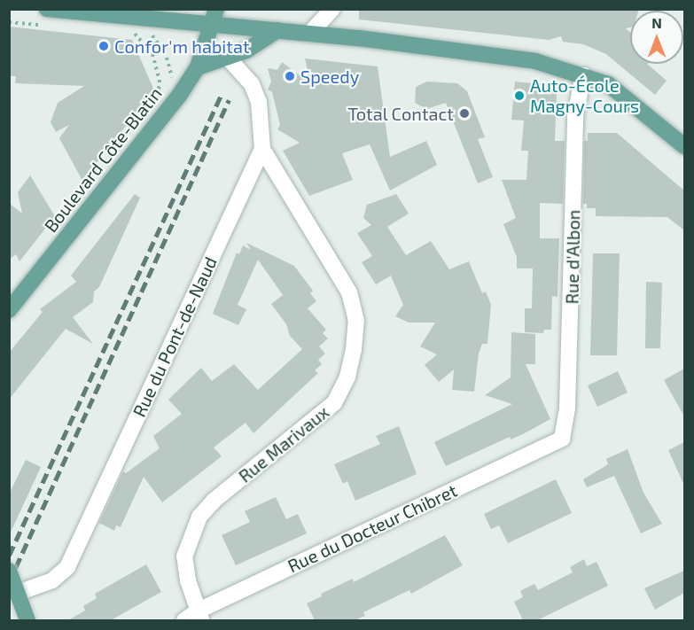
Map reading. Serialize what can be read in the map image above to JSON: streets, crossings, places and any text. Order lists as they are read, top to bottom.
{
  "streets": {
    "main road": ["Boulevard Côte-Blatin"],
    "street": [
      "Rue d'Albon",
      "Rue du Pont-de-Naud",
      "Rue Marivaux",
      "Rue du Docteur Chibret"
    ]
  },
  "crossings": [
    ["Rue d'Albon", "Rue du Docteur Chibret"],
    ["Rue du Pont-de-Naud", "Rue Marivaux"],
    ["Rue Marivaux", "Rue du Docteur Chibret"]
  ],
  "places": [
    "Confor'm habitat",
    "Speedy",
    "Auto-École Magny-Cours",
    "Total Contact"
  ],
  "north": "top"
}
